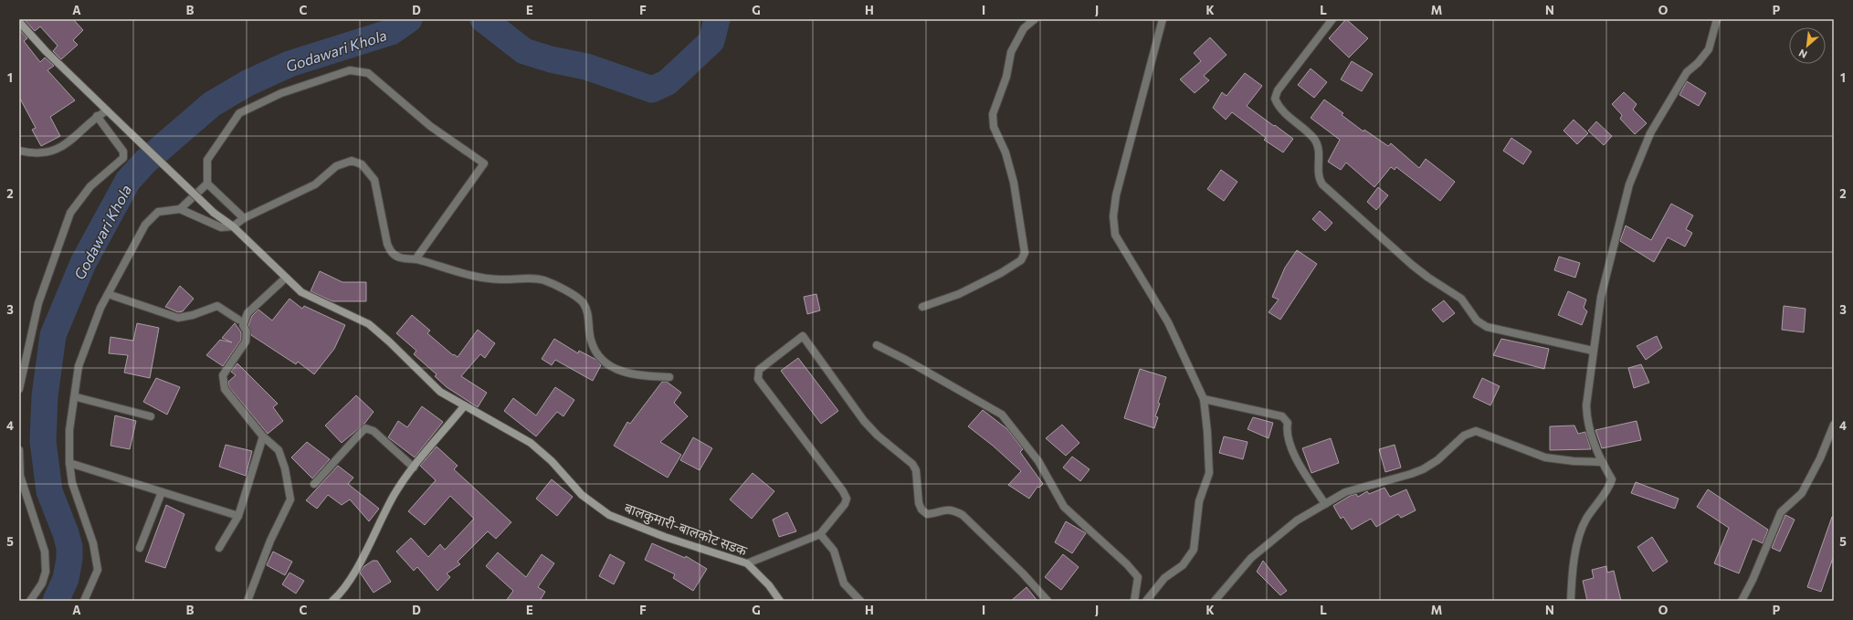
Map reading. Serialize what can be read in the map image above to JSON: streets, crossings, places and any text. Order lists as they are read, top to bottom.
{
  "streets": {
    "main road": ["बालकुमारी-बालकोट सडक"]
  },
  "water": ["Godawari Khola"],
  "north": "bottom left",
  "grid": {
    "columns": [
      "A",
      "B",
      "C",
      "D",
      "E",
      "F",
      "G",
      "H",
      "I",
      "J",
      "K",
      "L",
      "M",
      "N",
      "O",
      "P"
    ],
    "rows": [
      "1",
      "2",
      "3",
      "4",
      "5"
    ]
  }
}
